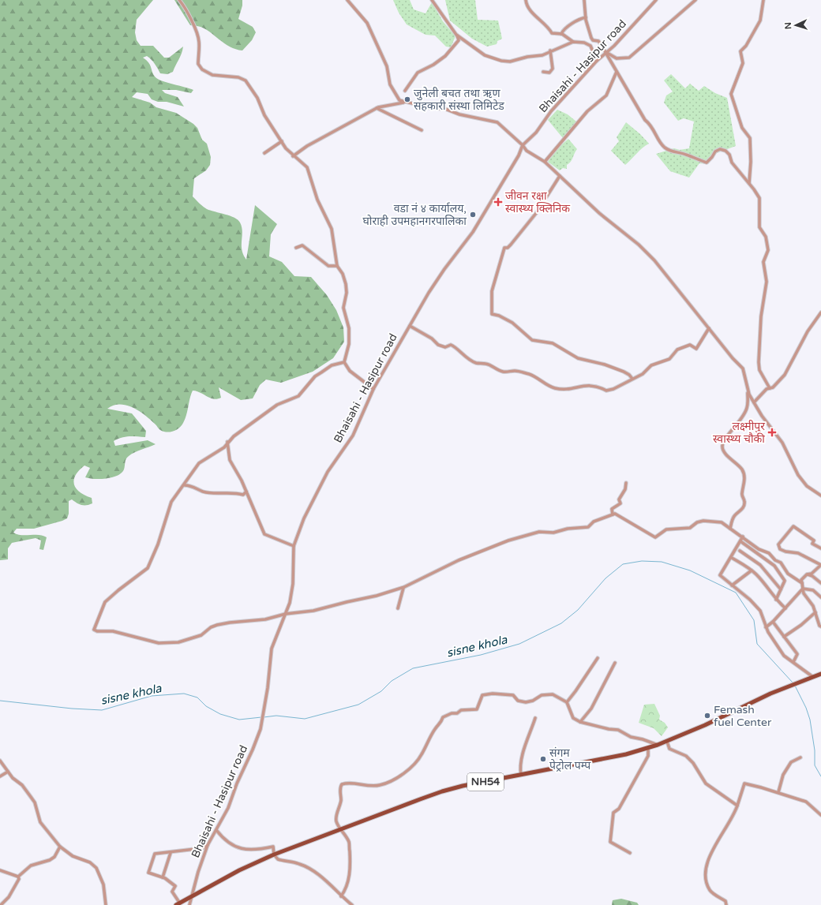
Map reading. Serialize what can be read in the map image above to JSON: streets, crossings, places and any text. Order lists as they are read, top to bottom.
{
  "streets": {
    "main road": ["NH54"],
    "street": ["Bhaisahi - Hasipur road"]
  },
  "crossings": [
    ["Bhaisahi - Hasipur road", "NH54"]
  ],
  "water": ["sisne khola"],
  "places": {
    "other": [
      "जुनेली बचत तथा ऋण सहकारी संस्था लिमिटेड",
      "वडा नं ४ कार्यालय, घोराही उपमहानगरपालिका",
      "Femash fuel Center",
      "संगम पेट्रोल पम्प"
    ],
    "health": ["जीवन रक्षा स्वास्थ्य क्लिनिक", "लक्ष्मीपुर स्वास्थ्य चौकी"]
  },
  "north": "left"
}
